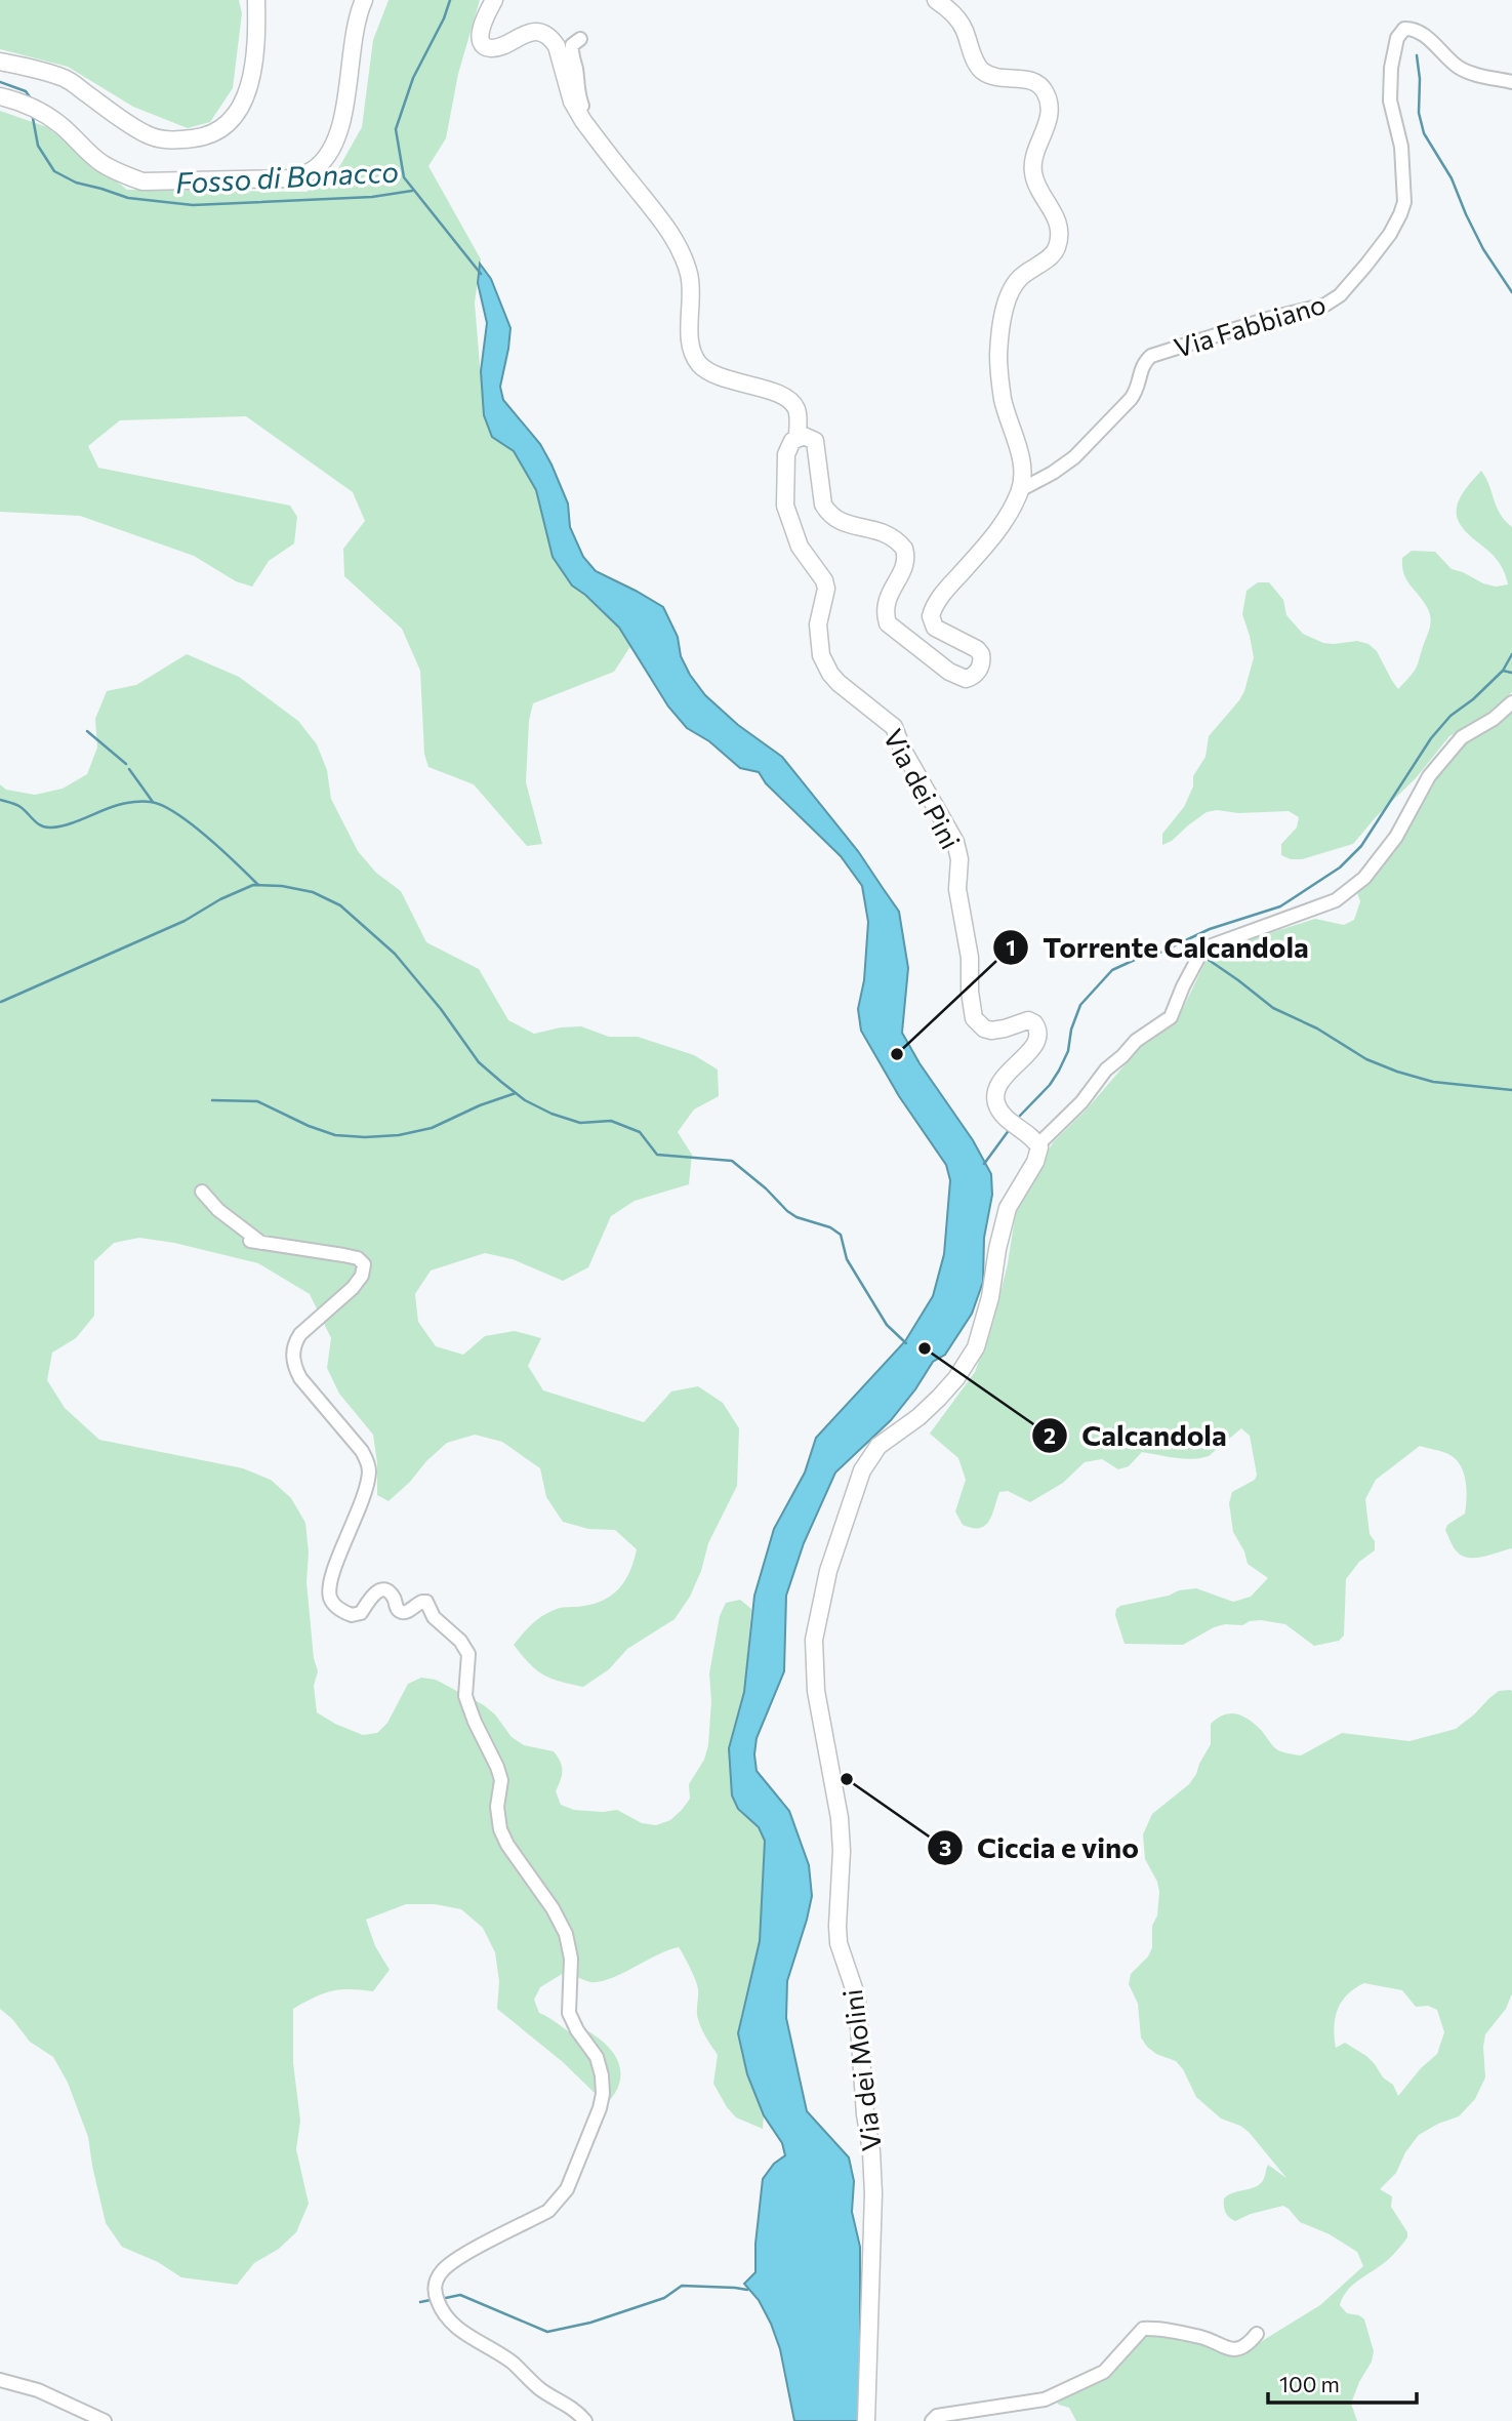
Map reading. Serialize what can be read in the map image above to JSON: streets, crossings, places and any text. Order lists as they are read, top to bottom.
{
  "streets": {
    "street": ["Via Fabbiano", "Via dei Pini", "Via dei Molini"]
  },
  "crossings": [
    ["Via dei Pini", "Via dei Molini"]
  ],
  "water": ["Fosso di Bonacco"],
  "places": ["Torrente Calcandola", "Calcandola", "Ciccia e vino"],
  "scale_bar": "100 m"
}
